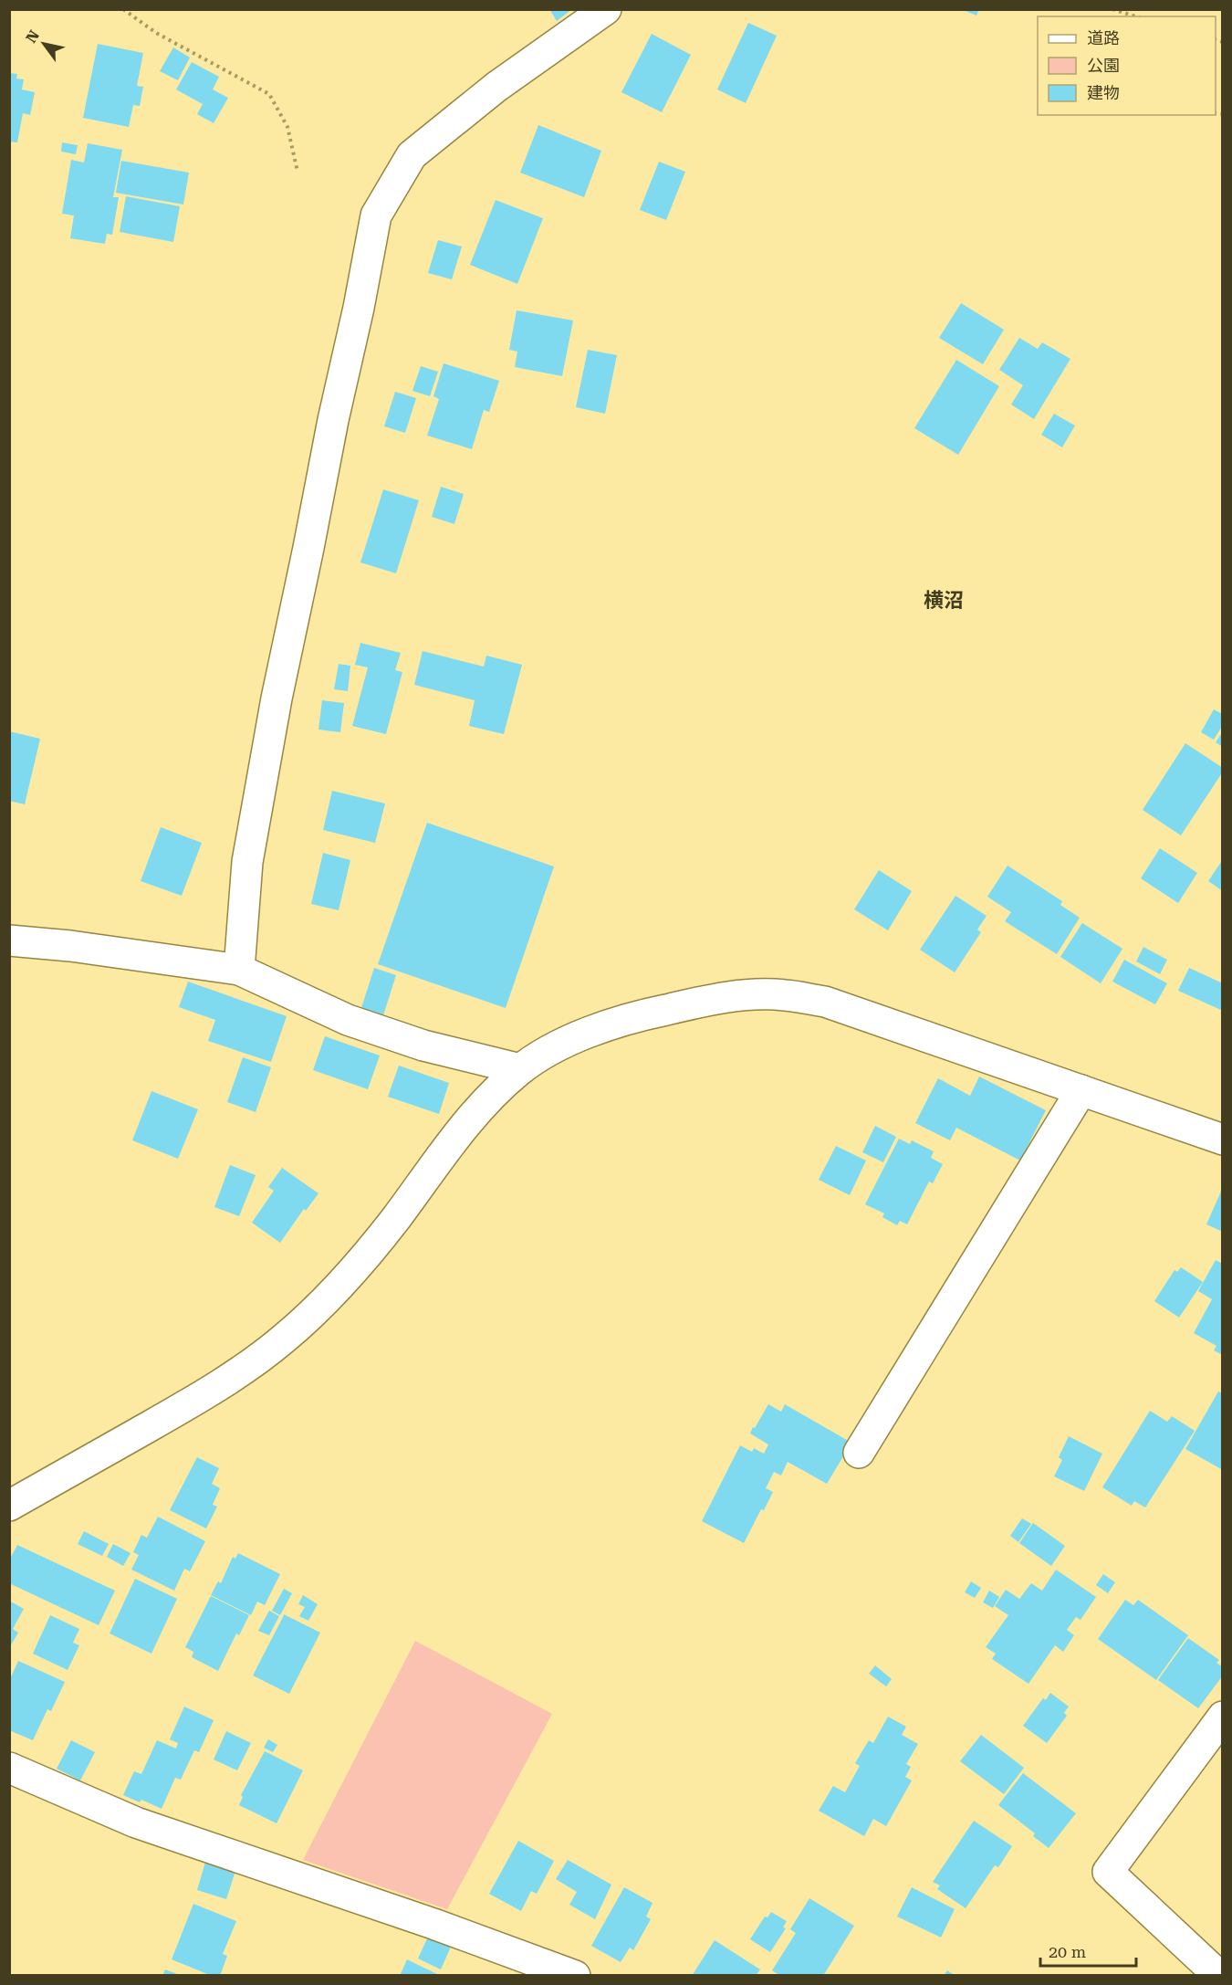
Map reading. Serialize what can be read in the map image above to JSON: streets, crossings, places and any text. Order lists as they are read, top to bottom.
{
  "districts": ["横沼"],
  "legend": ["道路", "公園", "建物"],
  "scale_bar": "20 m",
  "north": "top left"
}
